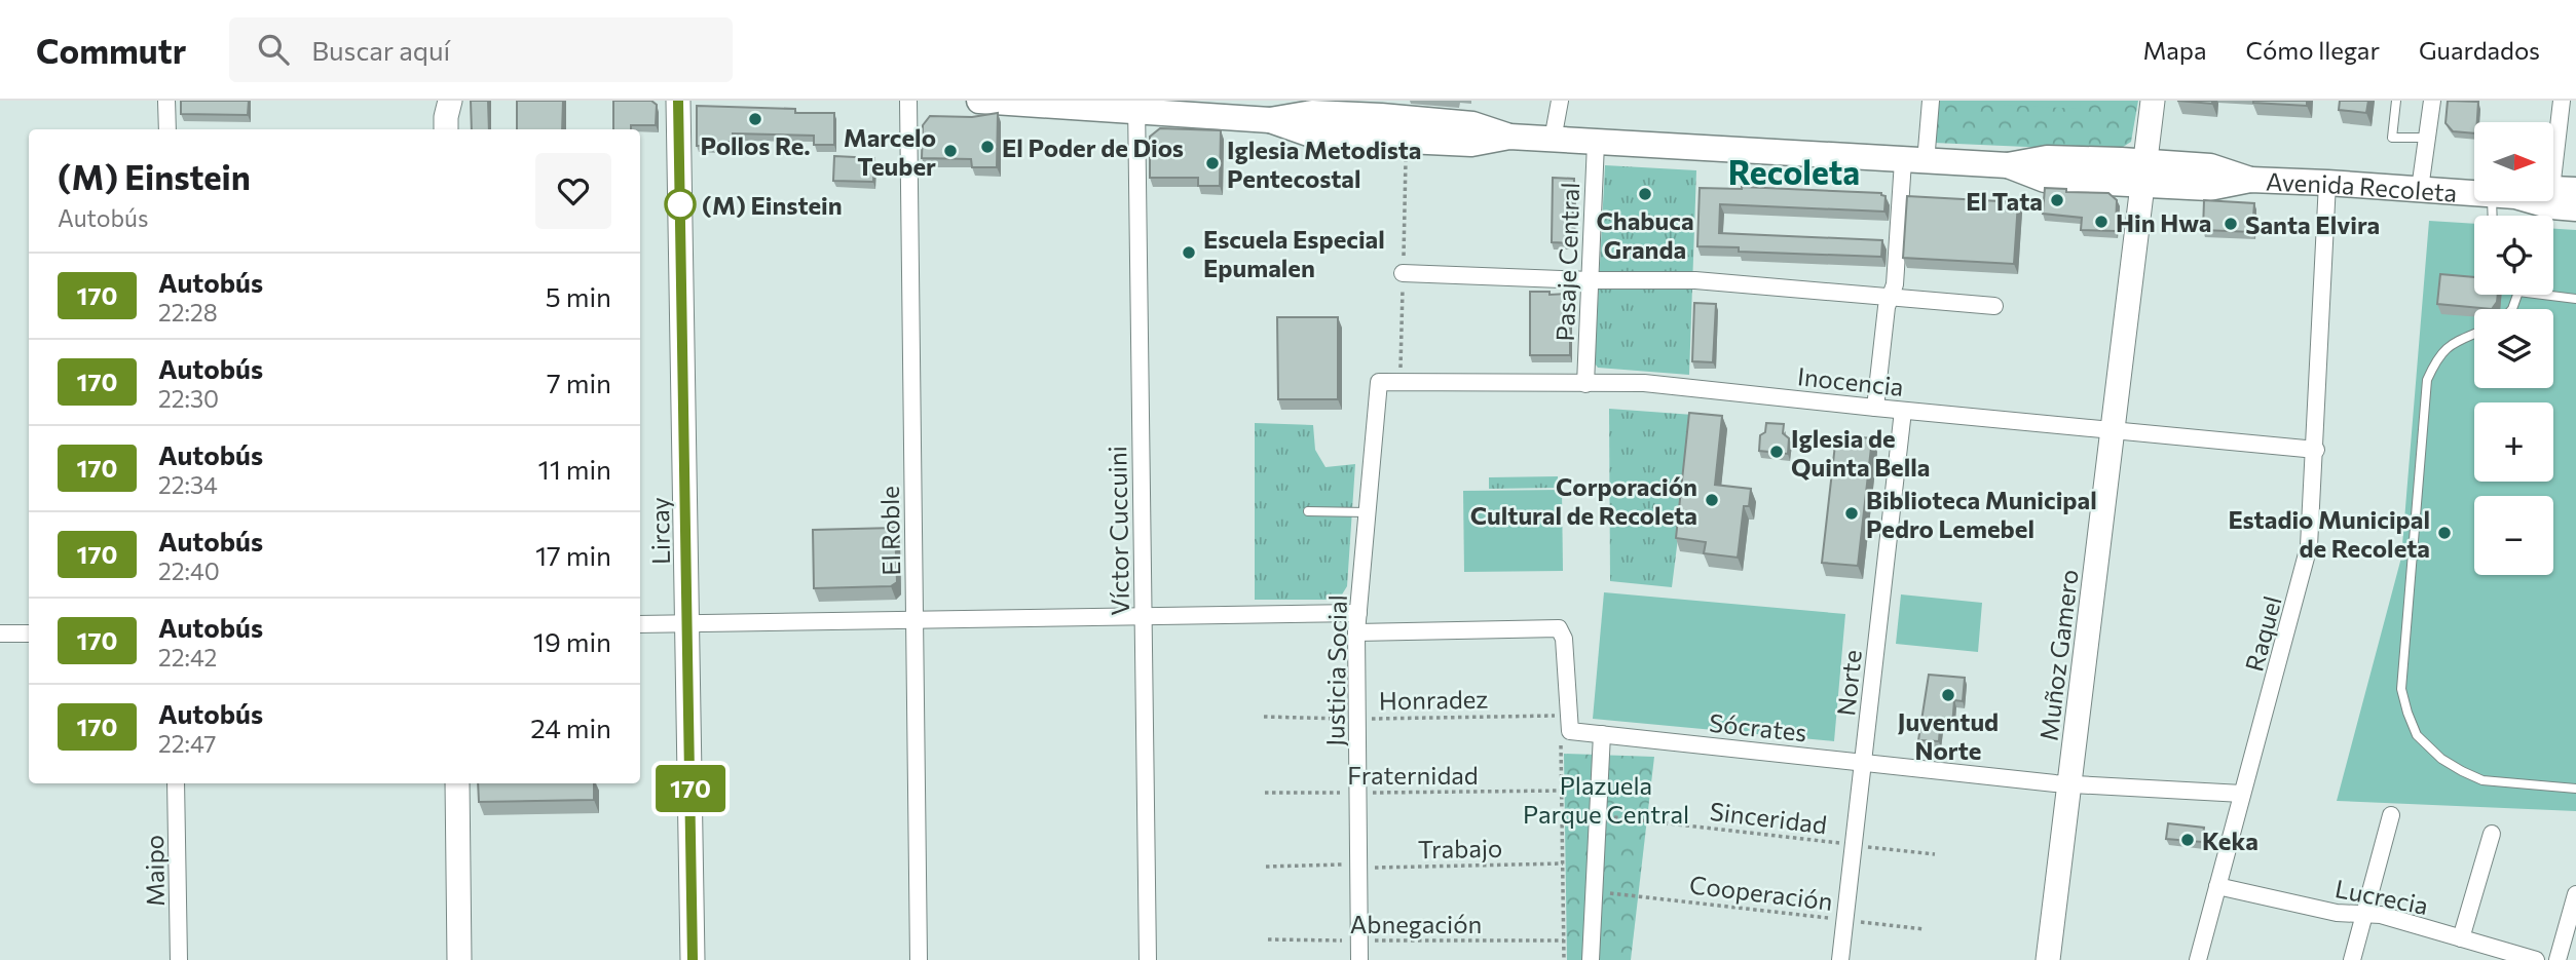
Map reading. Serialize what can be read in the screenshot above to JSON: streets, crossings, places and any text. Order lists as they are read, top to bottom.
{
  "streets": {
    "main road": ["Avenida Recoleta"],
    "street": [
      "Pasaje Central",
      "Inocencia",
      "Lircay",
      "El Roble",
      "Víctor Cuccuini",
      "Raquel",
      "Muñoz Gamero",
      "Justicia Social",
      "Norte",
      "Sócrates",
      "Maipo",
      "Lucrecia"
    ],
    "path": [
      "Honradez",
      "Fraternidad",
      "Sinceridad",
      "Trabajo",
      "Cooperación",
      "Abnegación"
    ]
  },
  "crossings": [
    ["Avenida Recoleta", "Pasaje Central"],
    ["Avenida Recoleta", "Víctor Cuccuini"],
    ["Avenida Recoleta", "Raquel"],
    ["Avenida Recoleta", "Muñoz Gamero"],
    ["Pasaje Central", "Inocencia"],
    ["Inocencia", "Raquel"],
    ["Inocencia", "Muñoz Gamero"],
    ["Inocencia", "Justicia Social"],
    ["Inocencia", "Norte"],
    ["Raquel", "Lucrecia"],
    ["Muñoz Gamero", "Sócrates"],
    ["Justicia Social", "Honradez"],
    ["Justicia Social", "Fraternidad"],
    ["Justicia Social", "Trabajo"],
    ["Justicia Social", "Abnegación"],
    ["Norte", "Sócrates"],
    ["Norte", "Sinceridad"],
    ["Norte", "Cooperación"]
  ],
  "districts": ["Recoleta"],
  "parks": ["Plazuela Parque Central"],
  "places": [
    "Pollos Re.",
    "El Poder de Dios",
    "Marcelo Teuber",
    "Iglesia Metodista Pentecostal",
    "Chabuca Granda",
    "El Tata",
    "(M) Einstein",
    "Hin Hwa",
    "Santa Elvira",
    "Escuela Especial Epumalen",
    "Iglesia de Quinta Bella",
    "Corporación Cultural de Recoleta",
    "Biblioteca Municipal Pedro Lemebel",
    "Estadio Municipal de Recoleta",
    "Juventud Norte",
    "Keka"
  ],
  "lines": ["bus line 170"],
  "north": "right",
  "page": {
    "header": "Commutr",
    "search": "Buscar aquí",
    "nav": ["Mapa", "Cómo llegar", "Guardados"],
    "on_map": "170",
    "map_buttons": ["+", "−"],
    "heading": ["(M) Einstein", "Autobús"],
    "list": [
      {
        "mark": "170",
        "name": "Autobús",
        "note": "22:28",
        "value": "5 min"
      },
      {
        "mark": "170",
        "name": "Autobús",
        "note": "22:30",
        "value": "7 min"
      },
      {
        "mark": "170",
        "name": "Autobús",
        "note": "22:34",
        "value": "11 min"
      },
      {
        "mark": "170",
        "name": "Autobús",
        "note": "22:40",
        "value": "17 min"
      },
      {
        "mark": "170",
        "name": "Autobús",
        "note": "22:42",
        "value": "19 min"
      },
      {
        "mark": "170",
        "name": "Autobús",
        "note": "22:47",
        "value": "24 min"
      }
    ]
  }
}
